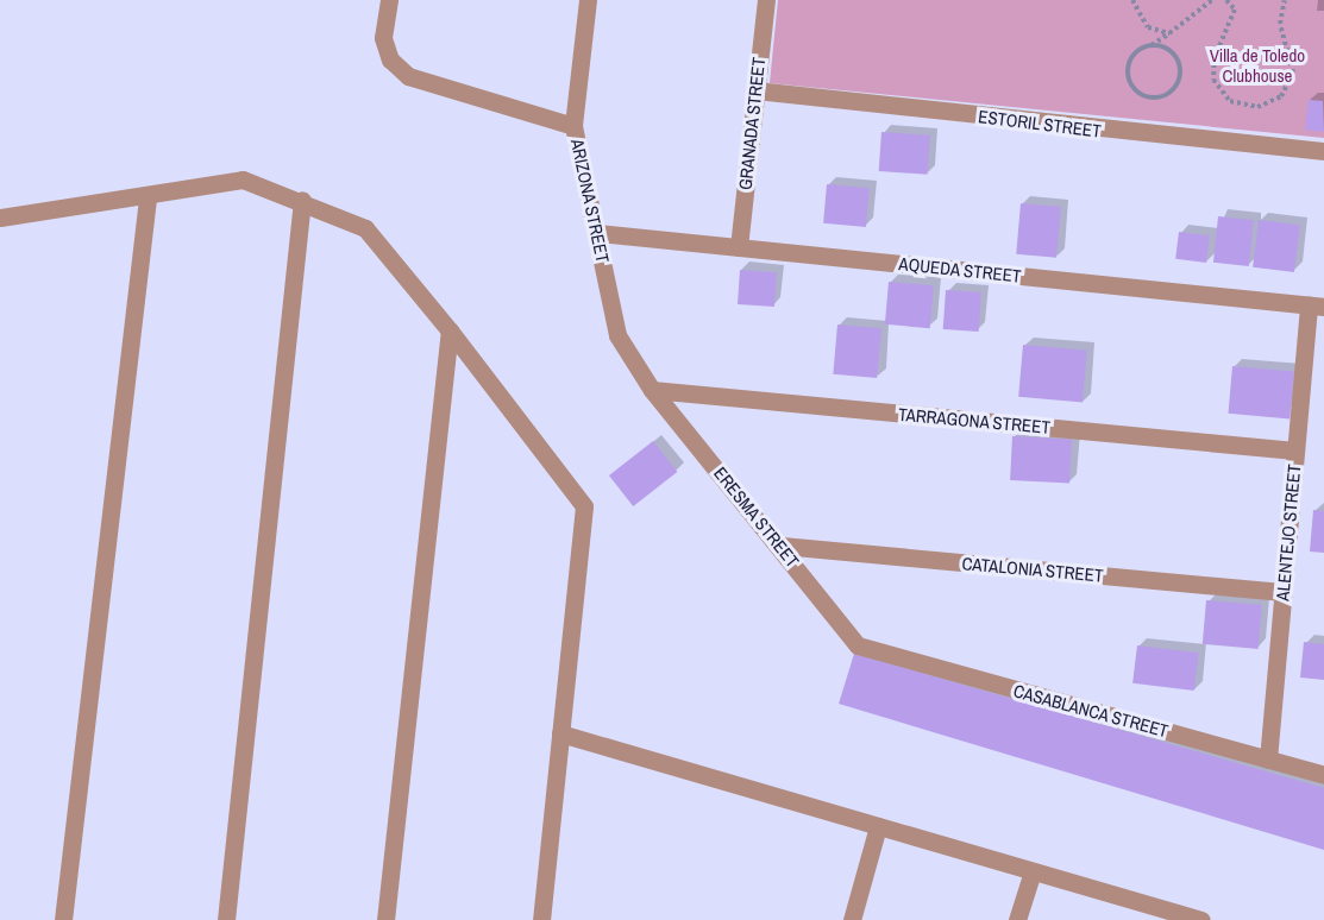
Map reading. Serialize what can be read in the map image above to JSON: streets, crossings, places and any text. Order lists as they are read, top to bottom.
{
  "streets": {
    "street": [
      "GRANADA STREET",
      "ESTORIL STREET",
      "ARIZONA STREET",
      "AQUEDA STREET",
      "TARRAGONA STREET",
      "ERESMA STREET",
      "ALENTEJO STREET",
      "CATALONIA STREET",
      "CASABLANCA STREET"
    ]
  },
  "crossings": [
    ["GRANADA STREET", "ESTORIL STREET"],
    ["GRANADA STREET", "AQUEDA STREET"],
    ["ARIZONA STREET", "AQUEDA STREET"],
    ["ARIZONA STREET", "TARRAGONA STREET"],
    ["ARIZONA STREET", "ERESMA STREET"],
    ["AQUEDA STREET", "ALENTEJO STREET"],
    ["TARRAGONA STREET", "ERESMA STREET"],
    ["TARRAGONA STREET", "ALENTEJO STREET"],
    ["ERESMA STREET", "CATALONIA STREET"],
    ["ERESMA STREET", "CASABLANCA STREET"],
    ["ALENTEJO STREET", "CATALONIA STREET"],
    ["ALENTEJO STREET", "CASABLANCA STREET"]
  ],
  "parks": ["Villa de Toledo Clubhouse"]
}
